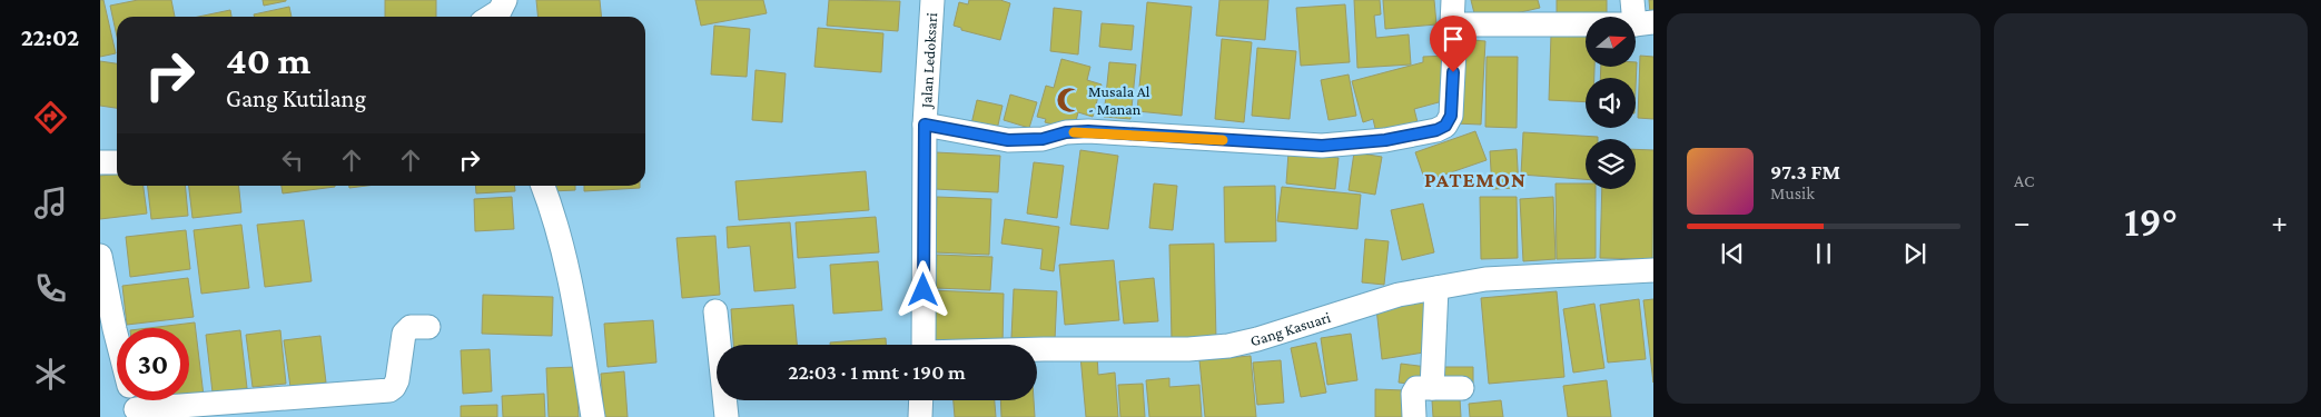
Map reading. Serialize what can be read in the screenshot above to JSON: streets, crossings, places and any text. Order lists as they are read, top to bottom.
{
  "streets": {
    "street": ["Jalan Ledoksari", "Gang Kasuari"]
  },
  "districts": ["PATEMON"],
  "places": {
    "mosque": ["Musala Al - Manan"]
  },
  "north": "right",
  "page": {
    "tabs": "22:02",
    "tile": "AC",
    "turn": ["40 m", "Gang Kutilang"],
    "song": ["97.3 FM", "Musik"],
    "heat": ["−", "19°", "+"],
    "limit": "30",
    "trip": "22:03 · 1 mnt · 190 m"
  }
}
